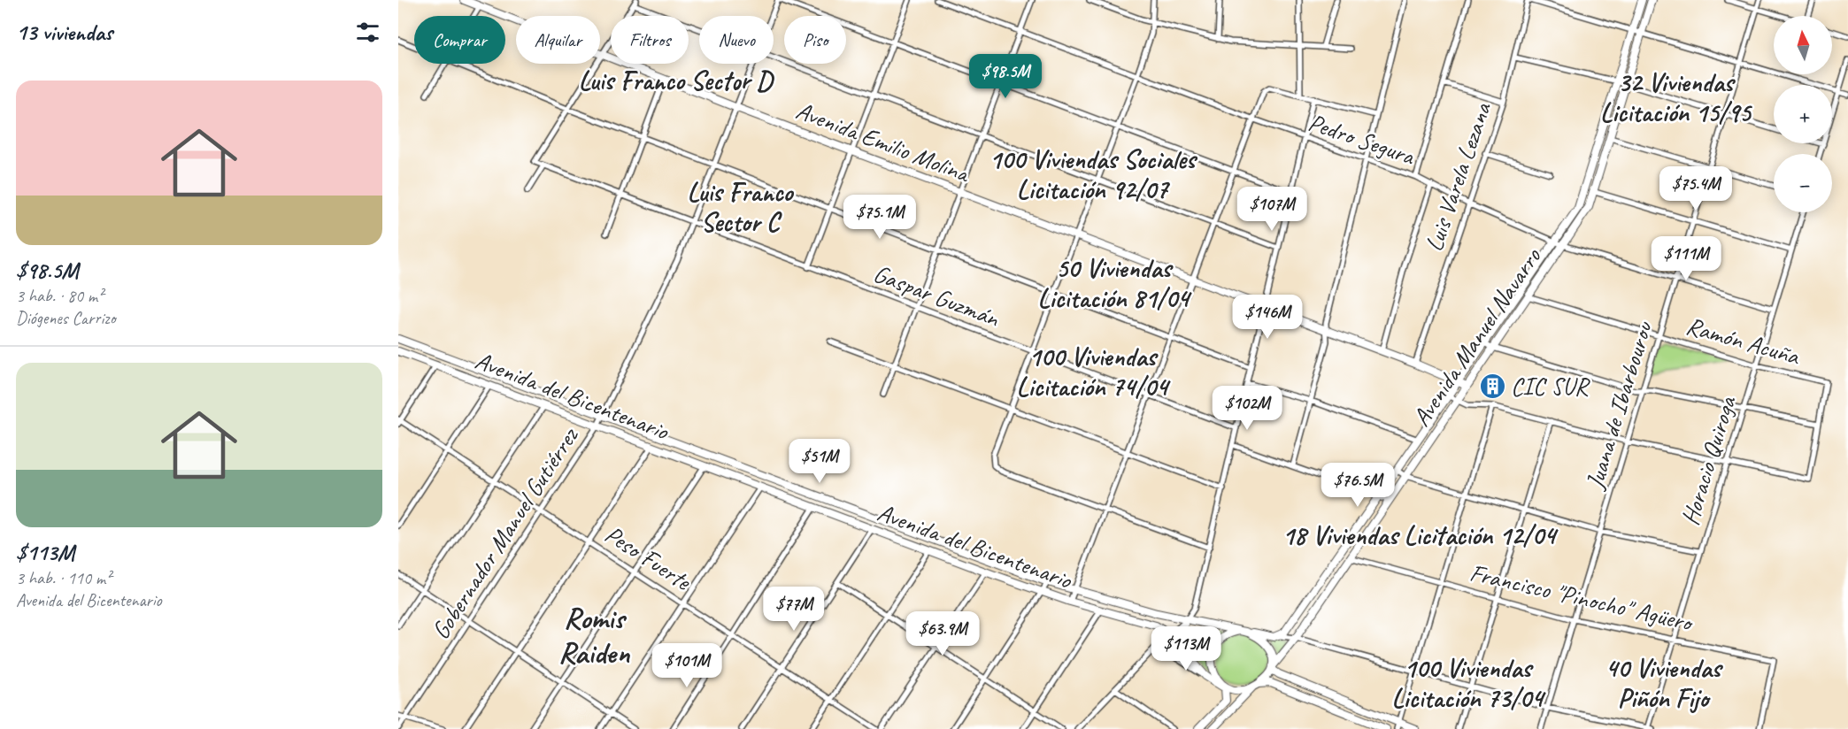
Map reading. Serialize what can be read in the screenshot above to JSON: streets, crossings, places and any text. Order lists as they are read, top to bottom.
{
  "streets": {
    "main road": ["Avenida Emilio Molina", "Avenida Manuel Navarro", "Avenida del Bicentenario"],
    "street": [
      "Pedro Segura",
      "Luis Varela Lezana",
      "Gaspar Guzmán",
      "Ramón Acuña",
      "Juana de Ibarbourou",
      "Horacio Quiroga",
      "Gobernador Manuel Gutiérrez",
      "Peso Fuerte",
      "Francisco \"Pinocho\" Agüero"
    ]
  },
  "crossings": [
    ["Pedro Segura", "Luis Varela Lezana"],
    ["Pedro Segura", "Avenida Manuel Navarro"],
    ["Pedro Segura", "Juana de Ibarbourou"],
    ["Pedro Segura", "Horacio Quiroga"],
    ["Avenida Emilio Molina", "Luis Varela Lezana"],
    ["Avenida Emilio Molina", "Avenida Manuel Navarro"],
    ["Avenida Emilio Molina", "Gobernador Manuel Gutiérrez"],
    ["Gaspar Guzmán", "Gobernador Manuel Gutiérrez"],
    ["Avenida Manuel Navarro", "Ramón Acuña"],
    ["Avenida Manuel Navarro", "Avenida del Bicentenario"],
    ["Avenida Manuel Navarro", "Francisco \"Pinocho\" Agüero"],
    ["Ramón Acuña", "Juana de Ibarbourou"],
    ["Ramón Acuña", "Horacio Quiroga"],
    ["Avenida del Bicentenario", "Gobernador Manuel Gutiérrez"],
    ["Juana de Ibarbourou", "Francisco \"Pinocho\" Agüero"],
    ["Horacio Quiroga", "Francisco \"Pinocho\" Agüero"],
    ["Gobernador Manuel Gutiérrez", "Peso Fuerte"]
  ],
  "districts": [
    "Luis Franco Sector D",
    "32 Viviendas Licitación 15/95",
    "100 Viviendas Sociales Licitación 92/07",
    "Luis Franco Sector C",
    "50 Viviendas Licitación 81/04",
    "100 Viviendas Licitación 74/04",
    "18 Viviendas Licitación 12/04",
    "Romis Raiden",
    "100 Viviendas Licitación 73/04",
    "40 Viviendas Piñón Fijo"
  ],
  "places": {
    "building": ["CIC SUR"]
  },
  "north": "top",
  "page": {
    "heading": "13 viviendas",
    "map_buttons": ["+", "−"],
    "chip": [
      "Comprar",
      "Alquilar",
      "Filtros",
      "Nuevo",
      "Piso"
    ],
    "price": [
      "$98.5M",
      "$75.4M",
      "$107M",
      "$75.1M",
      "$111M",
      "$146M",
      "$102M",
      "$51M",
      "$76.5M",
      "$77M",
      "$63.9M",
      "$113M",
      "$101M"
    ],
    "list": [
      {
        "name": "$98.5M",
        "note": "3 hab. · 80 m² · Diógenes Carrizo"
      },
      {
        "name": "$113M",
        "note": "3 hab. · 110 m² · Avenida del Bicentenario"
      }
    ]
  }
}
